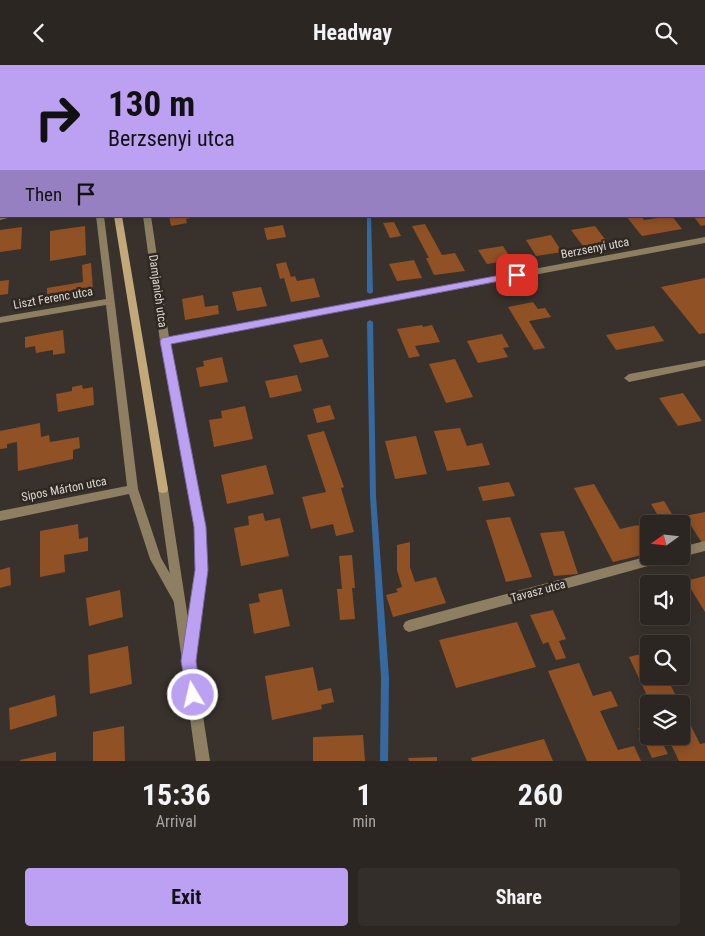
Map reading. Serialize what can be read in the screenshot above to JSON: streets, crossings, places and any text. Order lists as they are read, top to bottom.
{
  "streets": {
    "main road": ["Damjanich utca"],
    "street": [
      "Berzsenyi utca",
      "Liszt Ferenc utca",
      "Sipos Márton utca",
      "Tavasz utca"
    ]
  },
  "crossings": [
    ["Berzsenyi utca", "Damjanich utca"],
    ["Damjanich utca", "Liszt Ferenc utca"],
    ["Damjanich utca", "Sipos Márton utca"]
  ],
  "north": "left",
  "page": {
    "header": "Headway",
    "turn": ["130 m", "Berzsenyi utca"],
    "then": "Then",
    "eta": [
      "15:36",
      "Arrival",
      "1",
      "min",
      "260",
      "m"
    ],
    "buttons": ["Exit", "Share"]
  }
}
